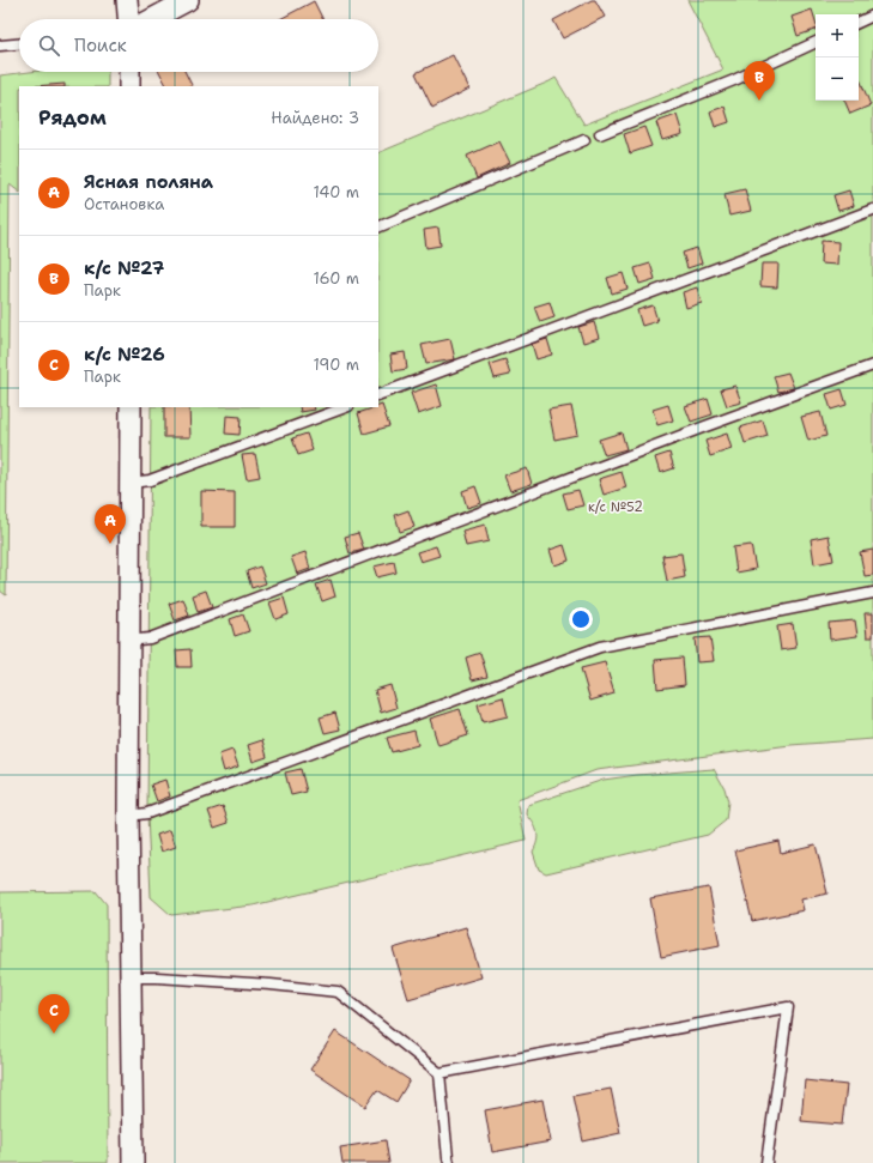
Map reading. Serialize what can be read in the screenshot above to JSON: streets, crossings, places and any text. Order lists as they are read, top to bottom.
{
  "parks": ["к/с №52"],
  "page": {
    "map_buttons": ["+", "−"],
    "search": "Поиск",
    "pins": ["B", "A", "C"],
    "heading": ["Рядом", "Найдено: 3"],
    "list": [
      {
        "mark": "A",
        "name": "Ясная поляна",
        "note": "Остановка",
        "value": "140 m"
      },
      {
        "mark": "B",
        "name": "к/с №27",
        "note": "Парк",
        "value": "160 m"
      },
      {
        "mark": "C",
        "name": "к/с №26",
        "note": "Парк",
        "value": "190 m"
      }
    ]
  }
}
